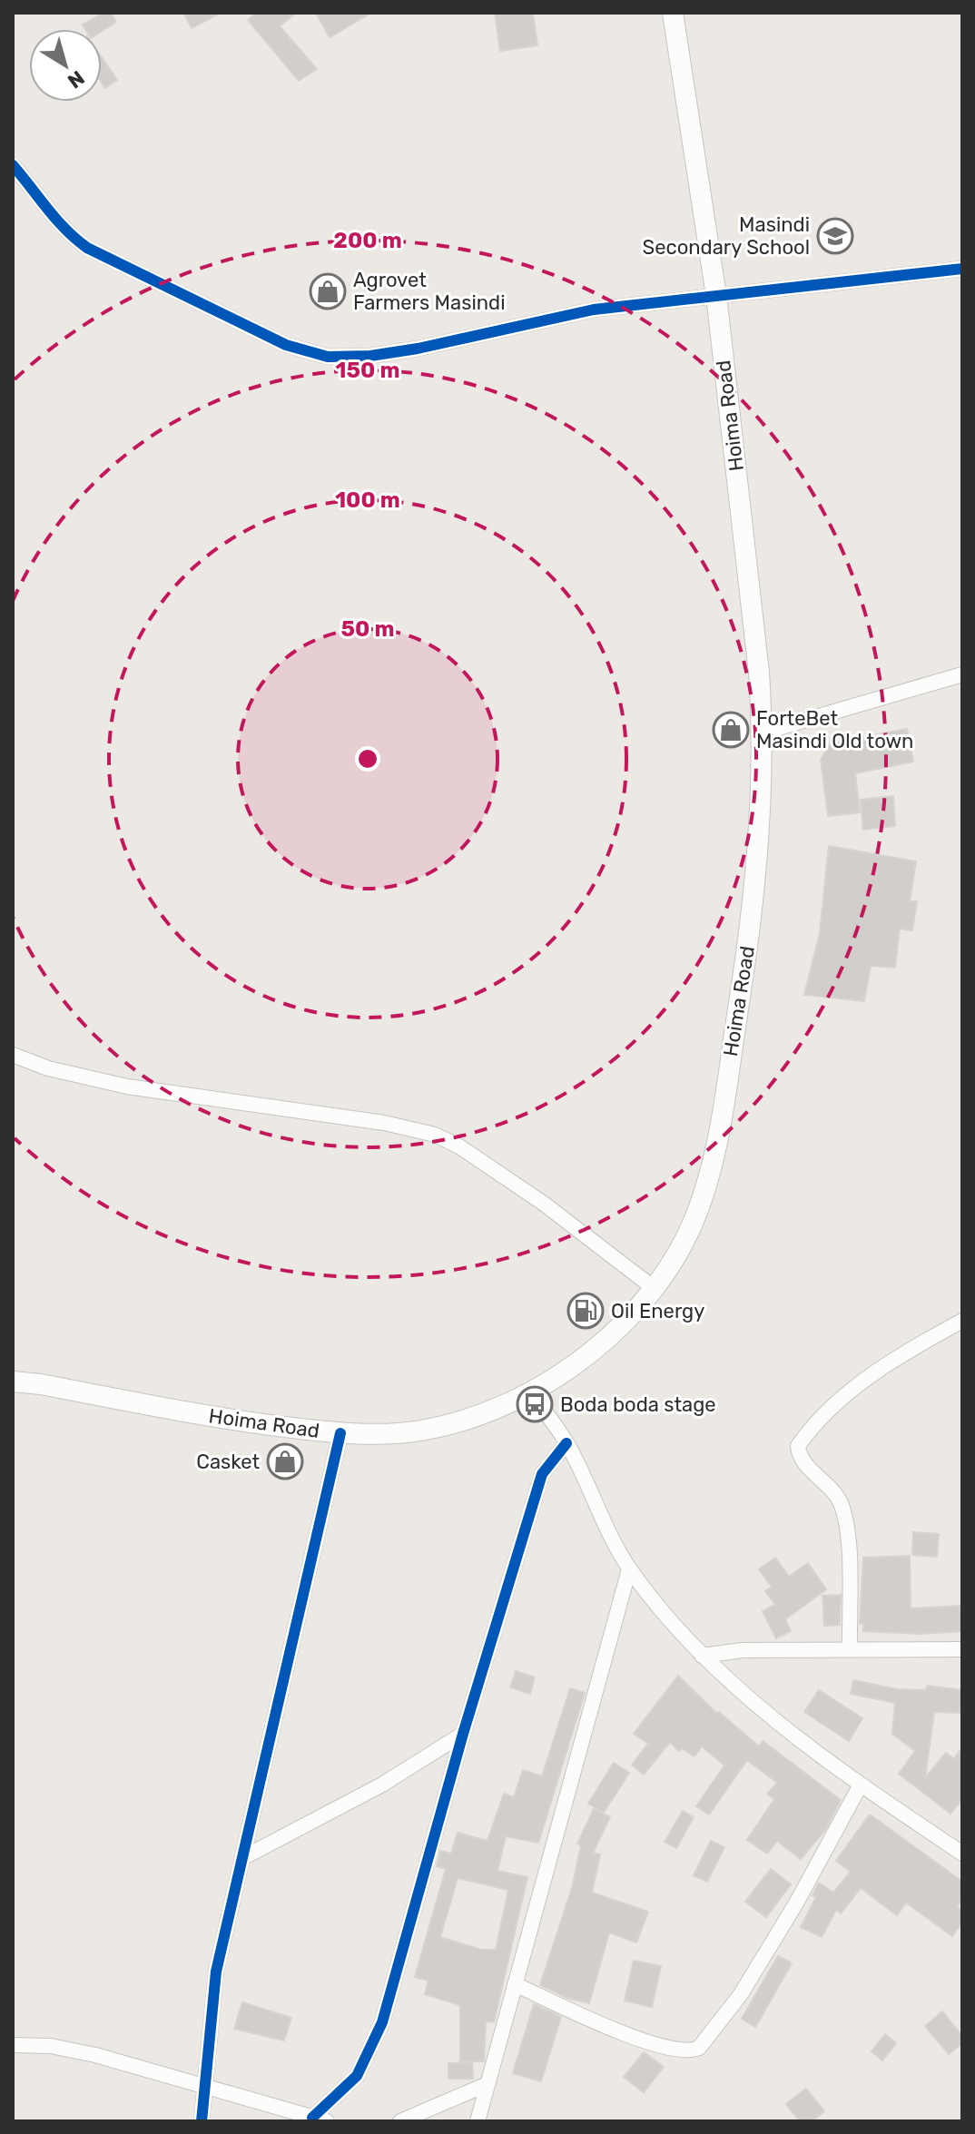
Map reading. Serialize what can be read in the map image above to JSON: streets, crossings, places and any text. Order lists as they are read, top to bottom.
{
  "streets": {
    "main road": ["Hoima Road"]
  },
  "places": {
    "school or university": ["Masindi Secondary School"],
    "shop": ["Agrovet Farmers Masindi", "ForteBet Masindi Old town", "Casket"],
    "fuel station": ["Oil Energy"],
    "bus stop": ["Boda boda stage"]
  },
  "north": "bottom right",
  "rings": [
    "200 m",
    "150 m",
    "100 m",
    "50 m"
  ]
}
